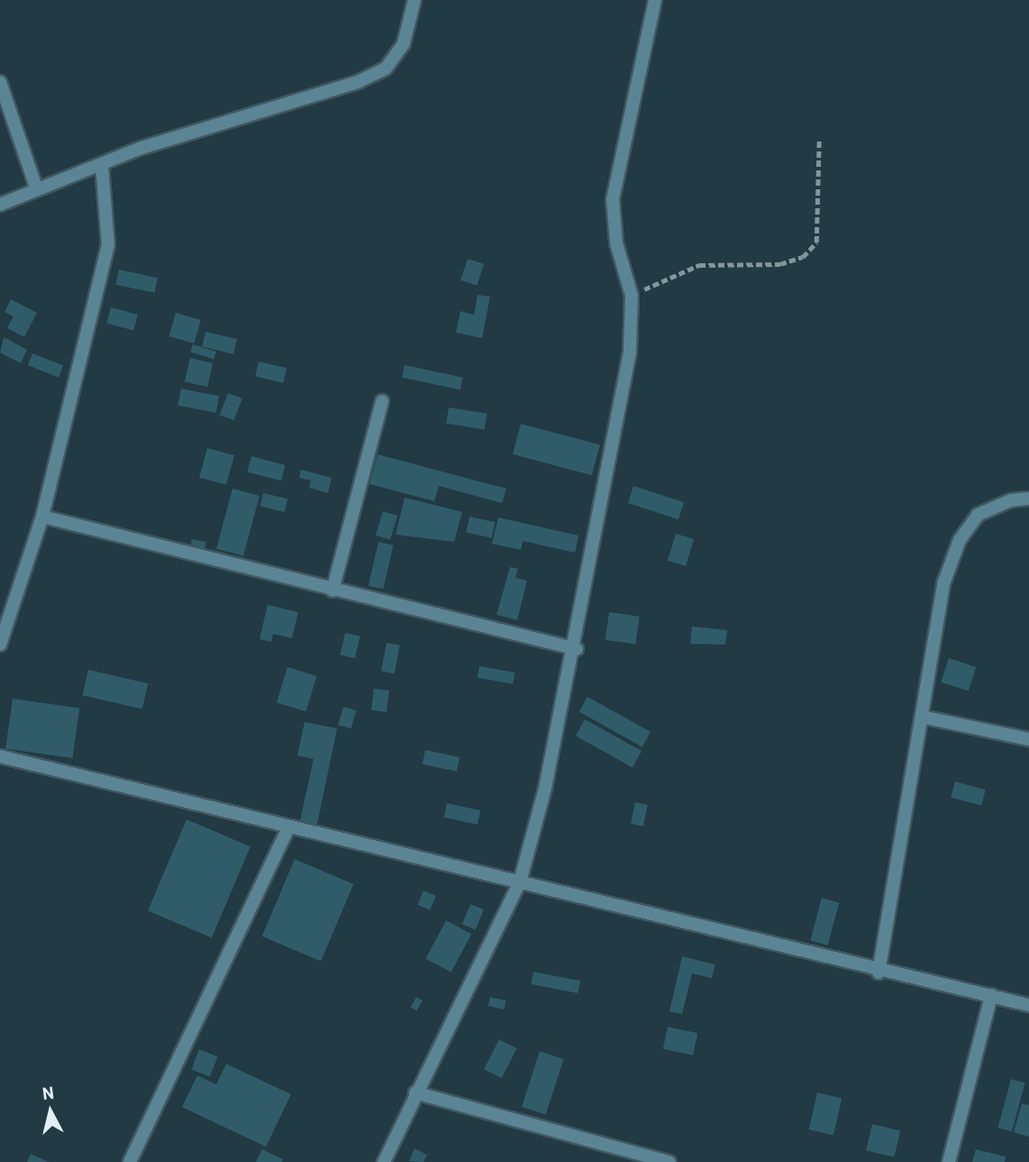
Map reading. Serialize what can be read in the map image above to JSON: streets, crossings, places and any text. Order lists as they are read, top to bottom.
{
  "north": "top"
}
